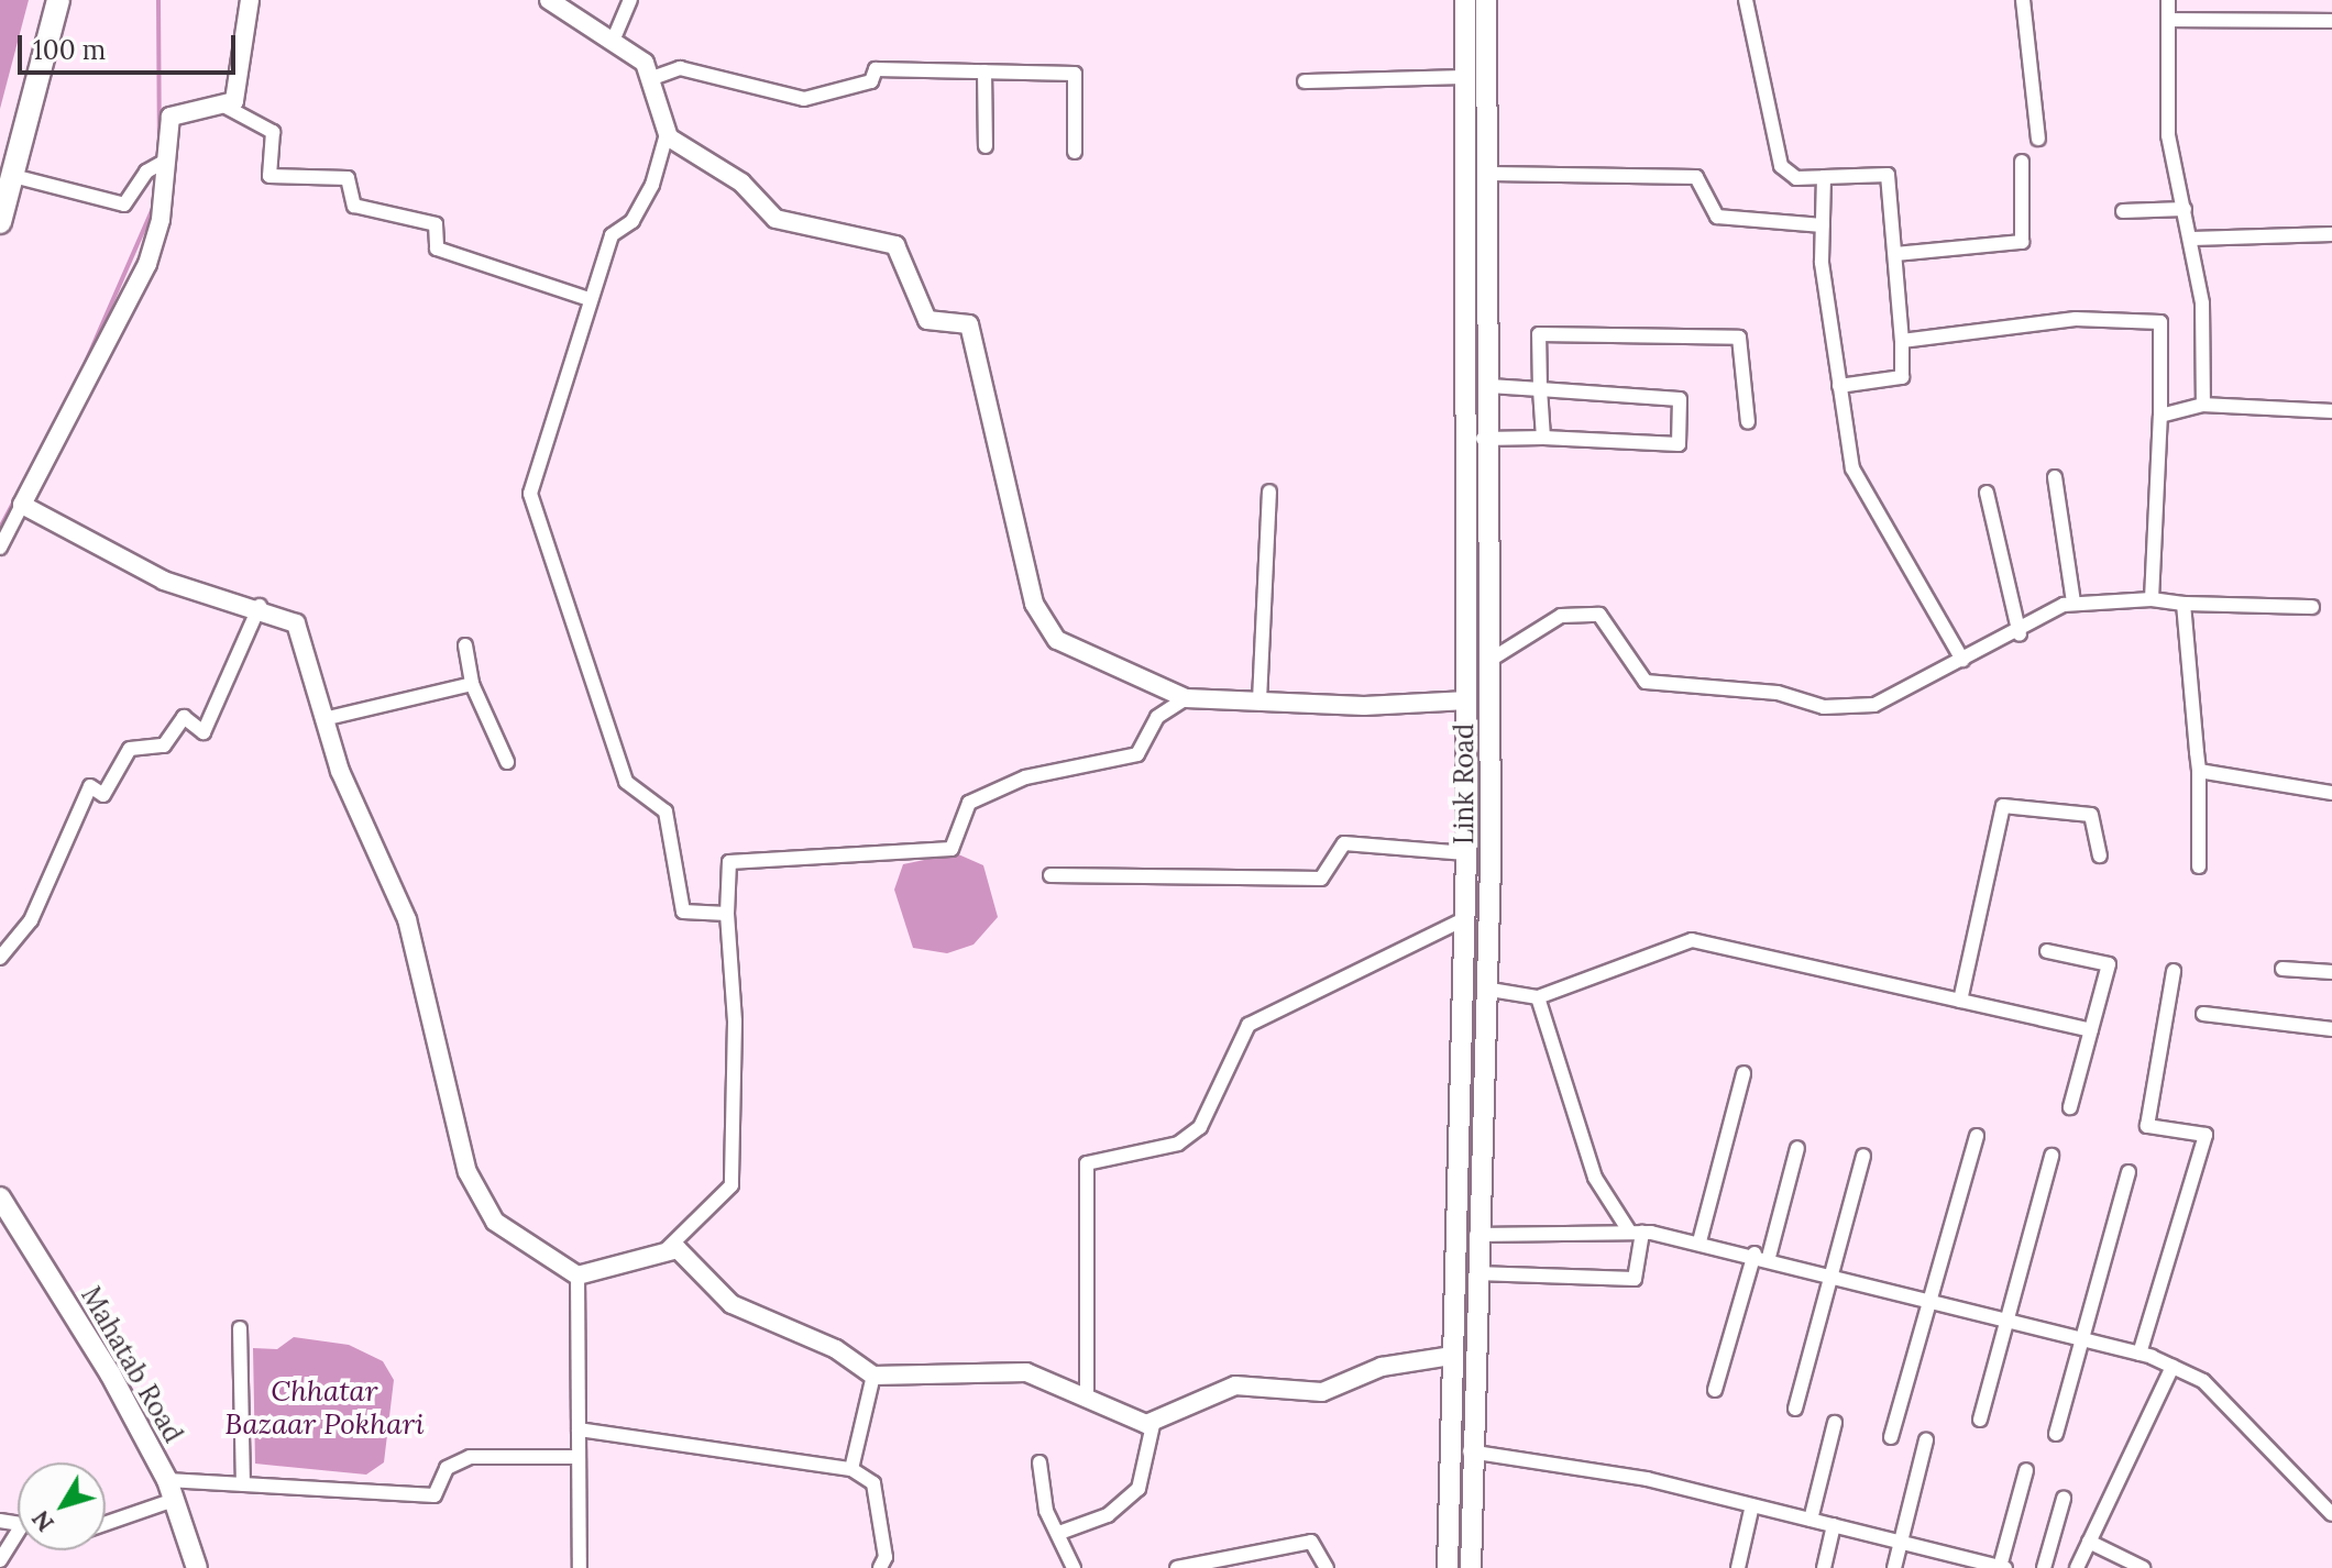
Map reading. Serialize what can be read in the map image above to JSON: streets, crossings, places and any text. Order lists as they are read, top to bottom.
{
  "streets": {
    "main road": ["Link Road", "Mahatab Road"]
  },
  "water": ["Chhatar Bazaar Pokhari"],
  "scale_bar": "100 m",
  "north": "bottom left"
}
